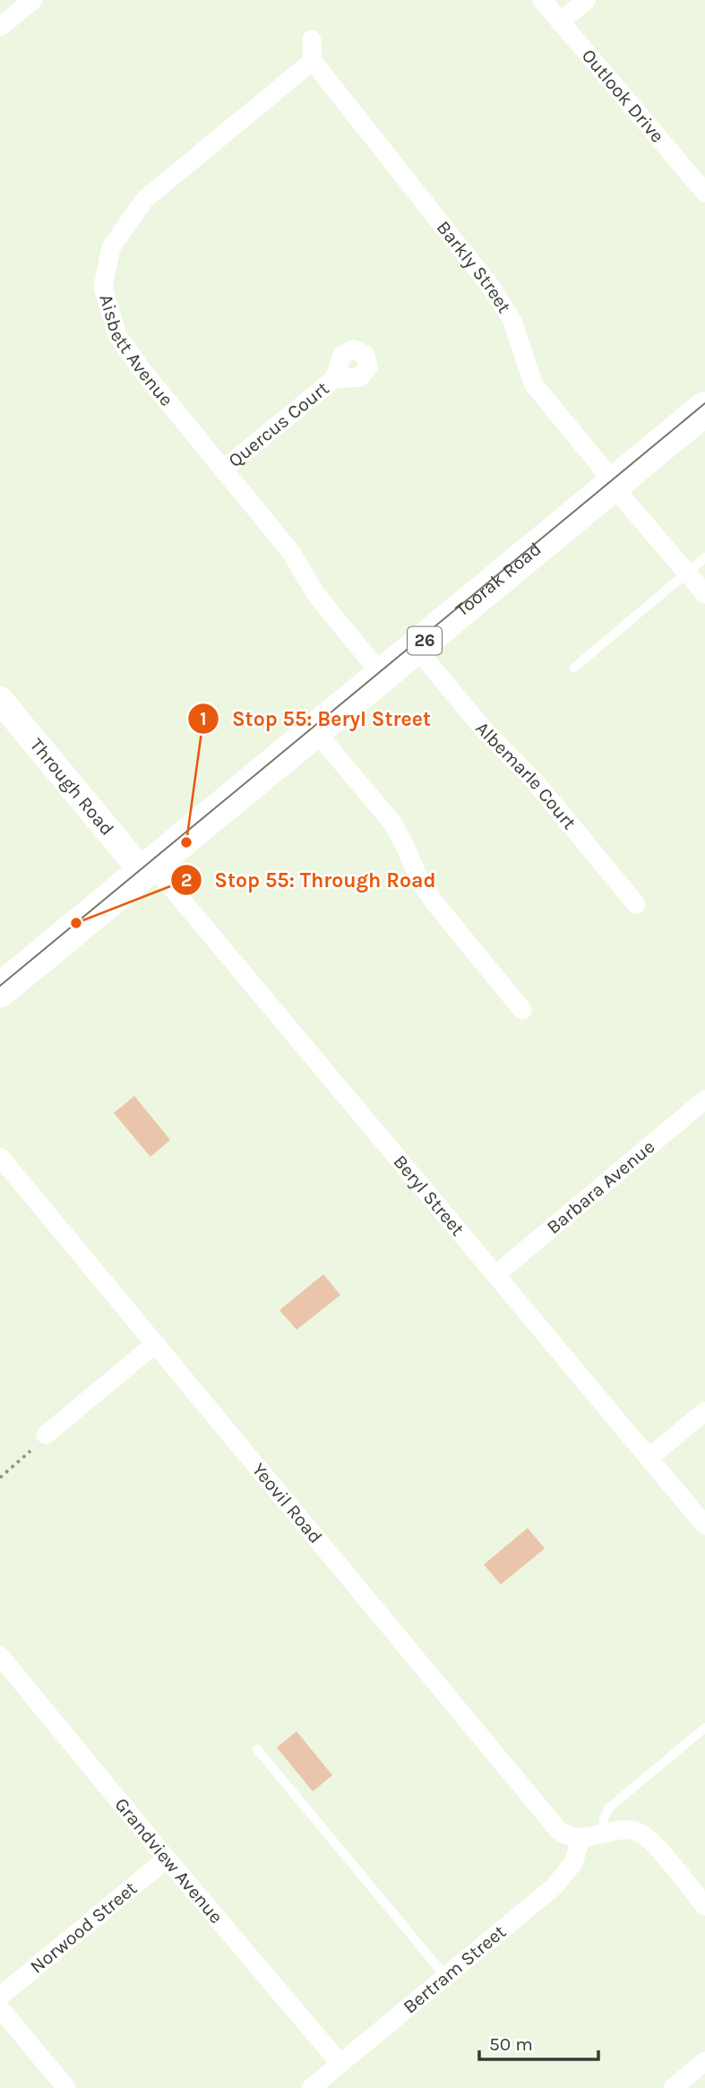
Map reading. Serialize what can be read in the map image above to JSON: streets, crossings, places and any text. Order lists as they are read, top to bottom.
{
  "streets": {
    "highway": ["Toorak Road", "26"],
    "street": [
      "Outlook Drive",
      "Barkly Street",
      "Aisbett Avenue",
      "Quercus Court",
      "Albemarle Court",
      "Through Road",
      "Barbara Avenue",
      "Beryl Street",
      "Yeovil Road",
      "Grandview Avenue",
      "Norwood Street",
      "Bertram Street"
    ]
  },
  "crossings": [
    ["Barkly Street", "Aisbett Avenue"],
    ["Barkly Street", "Toorak Road"],
    ["Aisbett Avenue", "Quercus Court"],
    ["Aisbett Avenue", "Toorak Road"],
    ["Toorak Road", "Albemarle Court"],
    ["Toorak Road", "Through Road"],
    ["Toorak Road", "Beryl Street"],
    ["Through Road", "Beryl Street"],
    ["Barbara Avenue", "Beryl Street"],
    ["Yeovil Road", "Bertram Street"],
    ["Grandview Avenue", "Norwood Street"],
    ["Grandview Avenue", "Bertram Street"]
  ],
  "places": ["Stop 55: Beryl Street", "Stop 55: Through Road"],
  "scale_bar": "50 m"
}
